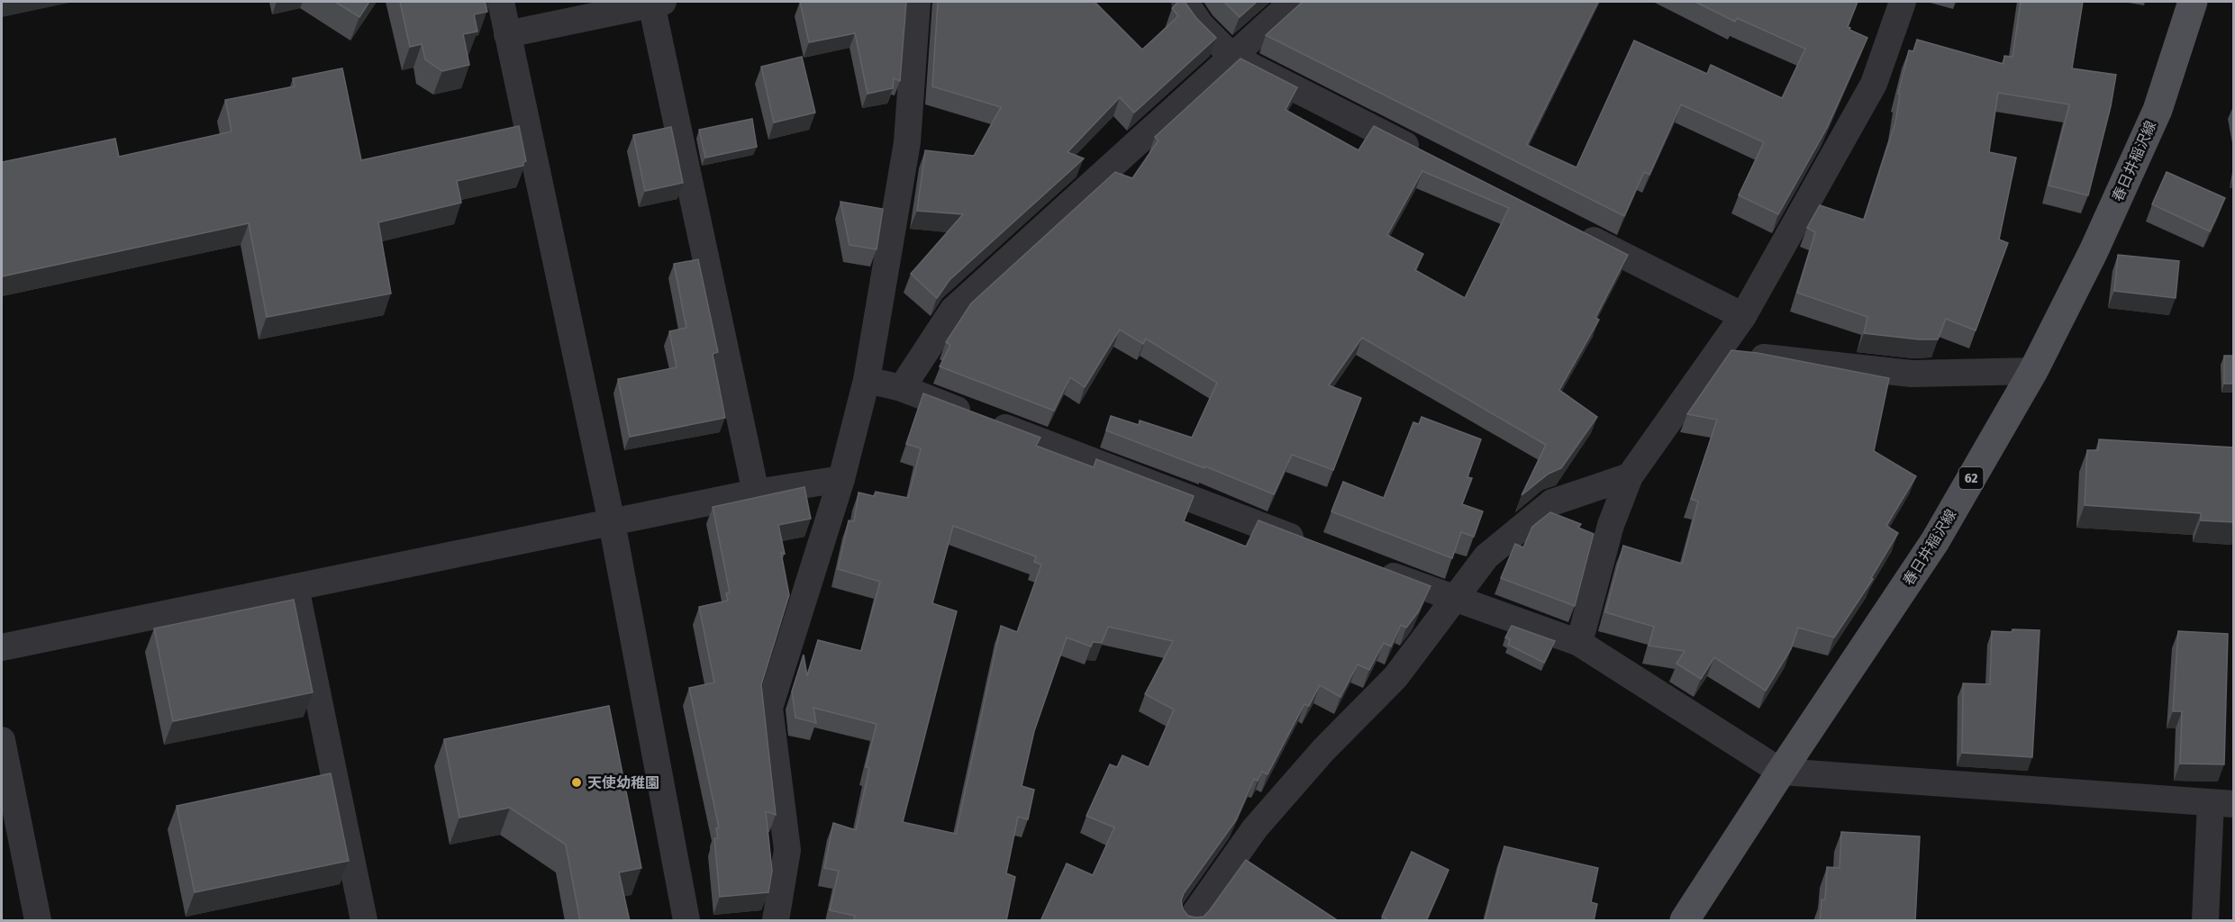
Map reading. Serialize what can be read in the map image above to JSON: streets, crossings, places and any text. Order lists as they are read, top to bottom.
{
  "streets": {
    "main road": ["春日井稲沢線", "62"]
  },
  "places": ["天使幼稚園"]
}
